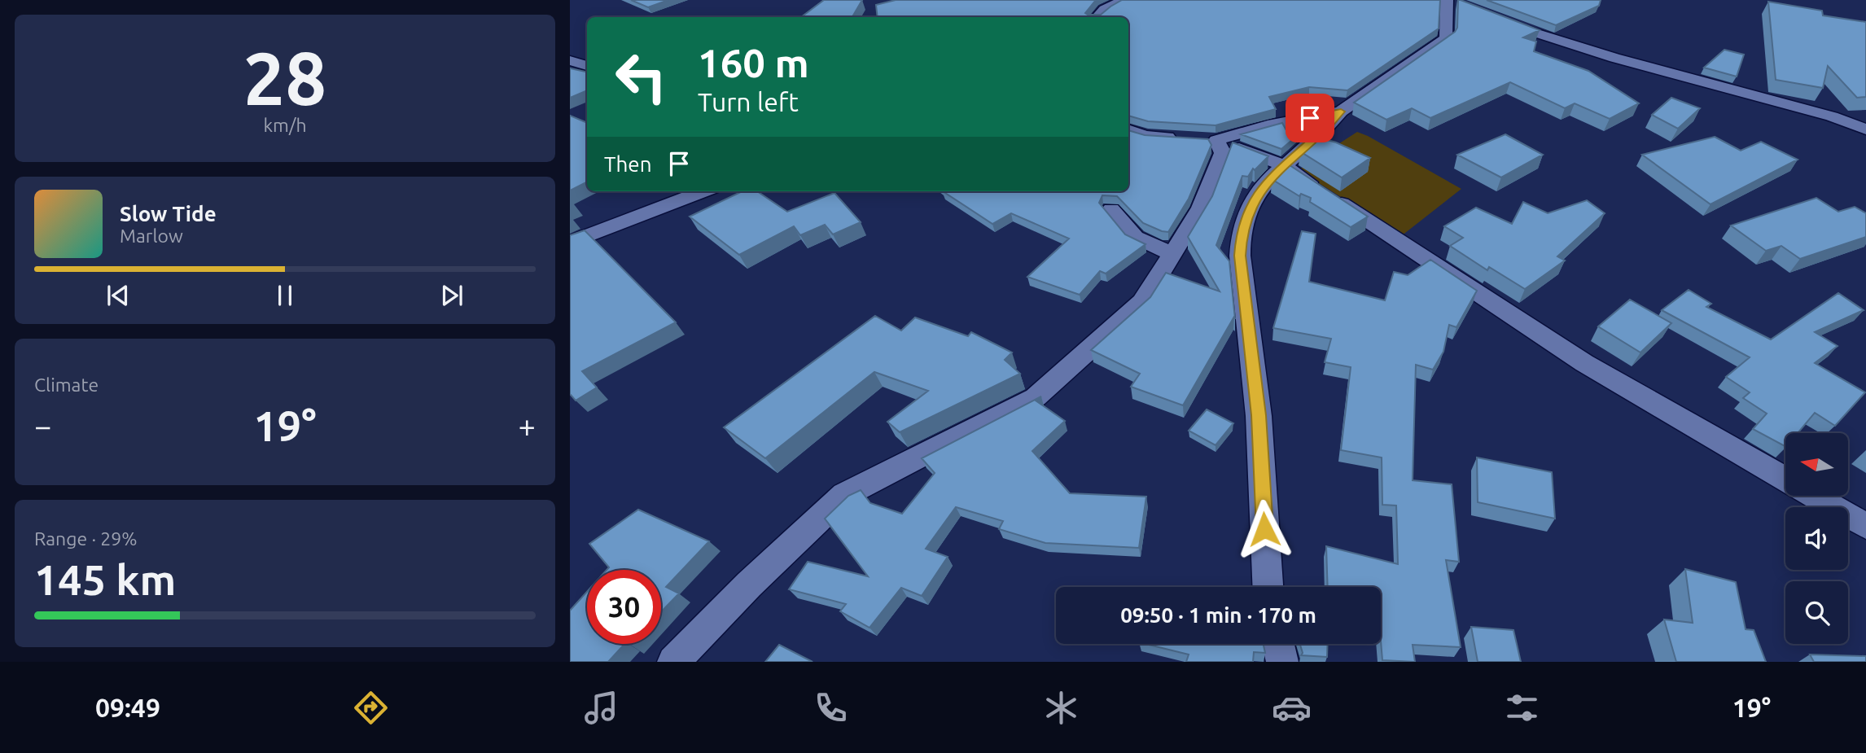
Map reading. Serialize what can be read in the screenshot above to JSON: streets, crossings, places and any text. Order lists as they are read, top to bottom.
{
  "north": "left",
  "page": {
    "tile": [
      ["28", "km/h"],
      "Climate",
      ["Range · 29%", "145 km"]
    ],
    "turn": ["160 m", "Turn left"],
    "then": "Then",
    "song": ["Slow Tide", "Marlow"],
    "heat": ["−", "19°", "+"],
    "limit": "30",
    "trip": "09:50 · 1 min · 170 m",
    "tabs": ["09:49", "19°"]
  }
}
